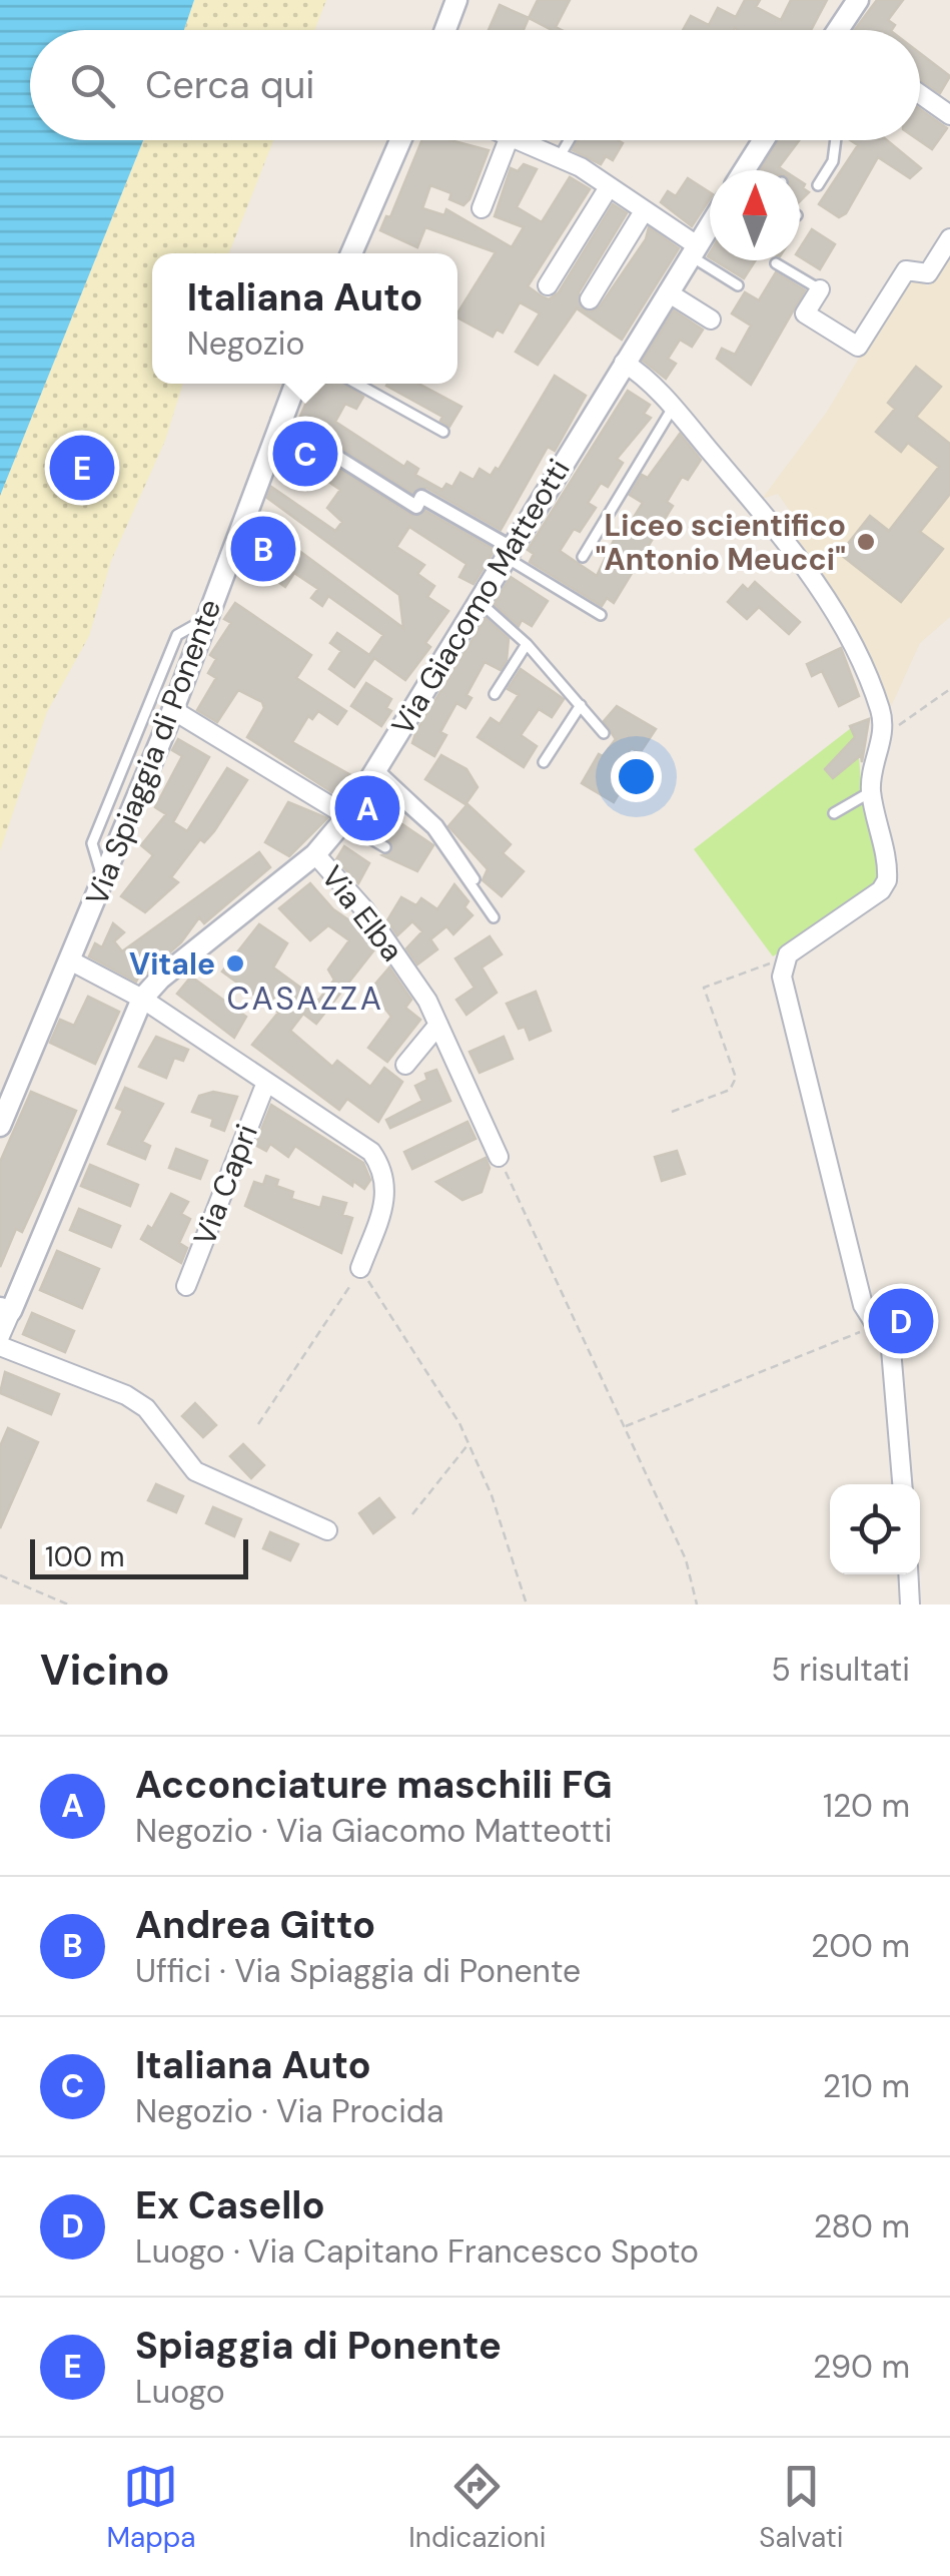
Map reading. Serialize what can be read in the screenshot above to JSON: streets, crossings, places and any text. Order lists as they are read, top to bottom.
{
  "streets": {
    "street": [
      "Via Giacomo Matteotti",
      "Via Spiaggia di Ponente",
      "Via Elba",
      "Via Capri"
    ]
  },
  "crossings": [
    ["Via Giacomo Matteotti", "Via Elba"],
    ["Via Giacomo Matteotti", "Via Capri"],
    ["Via Spiaggia di Ponente", "Via Capri"]
  ],
  "districts": ["CASAZZA"],
  "places": ["Liceo scientifico \"Antonio Meucci\"", "Vitale"],
  "scale_bar": "100 m",
  "north": "top",
  "page": {
    "search": "Cerca qui",
    "popup": ["Italiana Auto", "Negozio"],
    "pins": [
      "C",
      "E",
      "B",
      "A",
      "D"
    ],
    "scale": "100 m",
    "heading": ["Vicino", "5 risultati"],
    "list": [
      {
        "mark": "A",
        "name": "Acconciature maschili FG",
        "note": "Negozio · Via Giacomo Matteotti",
        "value": "120 m"
      },
      {
        "mark": "B",
        "name": "Andrea Gitto",
        "note": "Uffici · Via Spiaggia di Ponente",
        "value": "200 m"
      },
      {
        "mark": "C",
        "name": "Italiana Auto",
        "note": "Negozio · Via Procida",
        "value": "210 m"
      },
      {
        "mark": "D",
        "name": "Ex Casello",
        "note": "Luogo · Via Capitano Francesco Spoto",
        "value": "280 m"
      },
      {
        "mark": "E",
        "name": "Spiaggia di Ponente",
        "note": "Luogo",
        "value": "290 m"
      }
    ],
    "nav": ["Mappa", "Indicazioni", "Salvati"]
  }
}
